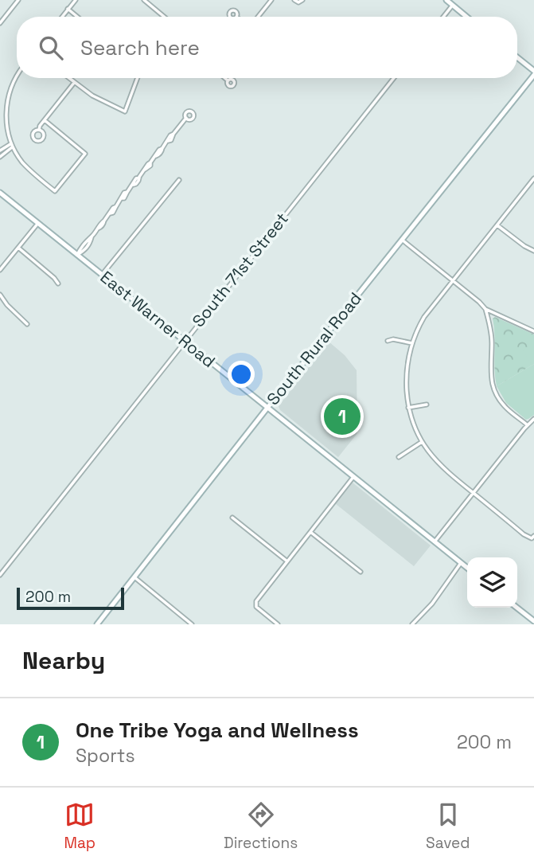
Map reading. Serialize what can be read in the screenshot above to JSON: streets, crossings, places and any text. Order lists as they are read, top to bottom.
{
  "streets": {
    "main road": ["East Warner Road", "South Rural Road"],
    "street": ["South 71st Street"]
  },
  "crossings": [
    ["South 71st Street", "East Warner Road"],
    ["East Warner Road", "South Rural Road"]
  ],
  "scale_bar": "200 m",
  "page": {
    "search": "Search here",
    "pins": "1",
    "scale": "200 m",
    "heading": "Nearby",
    "list": [
      {
        "mark": "1",
        "name": "One Tribe Yoga and Wellness",
        "note": "Sports",
        "value": "200 m"
      }
    ],
    "nav": ["Map", "Directions", "Saved"]
  }
}
